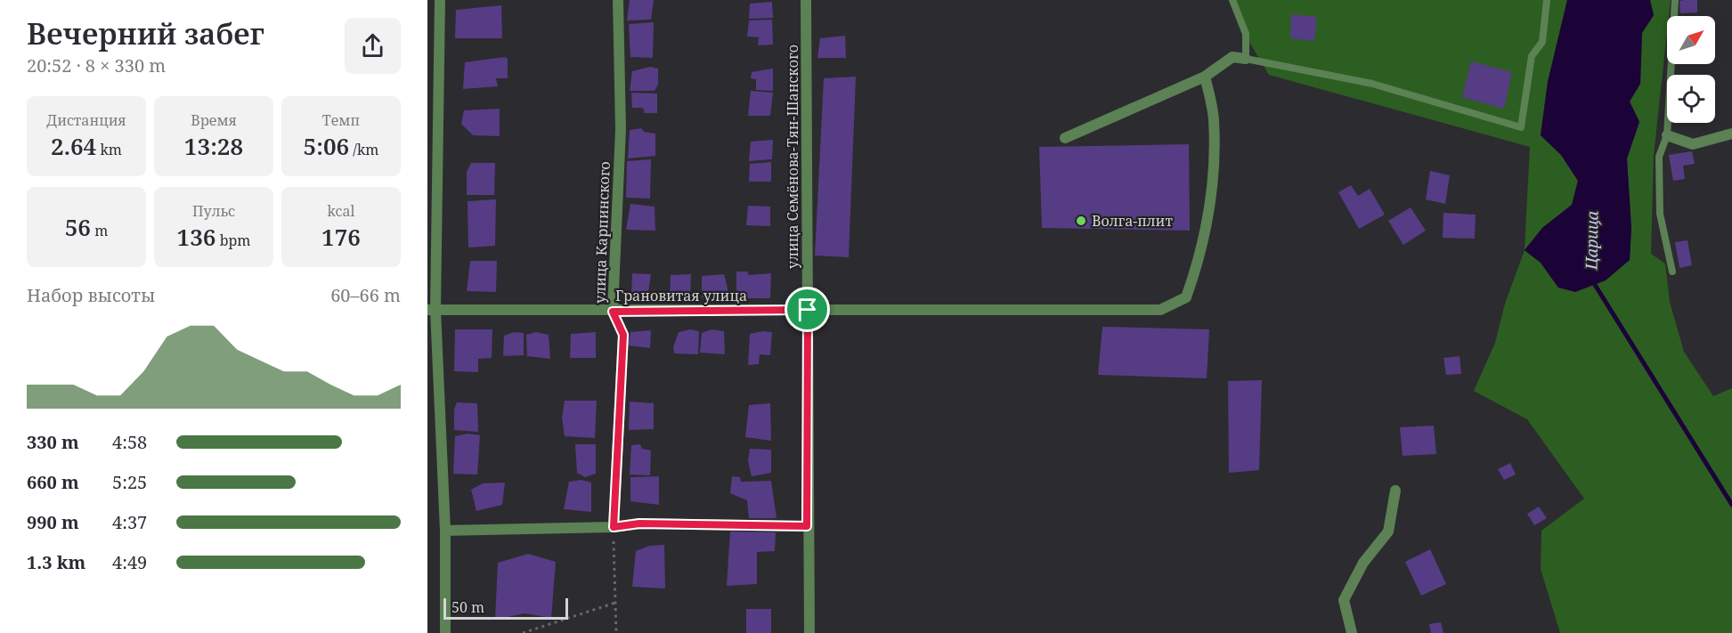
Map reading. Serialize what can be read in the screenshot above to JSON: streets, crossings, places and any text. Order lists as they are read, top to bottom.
{
  "streets": {
    "street": ["улица Семёнова-Тян-Шанского", "улица Карпинского", "Грановитая улица"]
  },
  "crossings": [
    ["улица Семёнова-Тян-Шанского", "Грановитая улица"],
    ["улица Карпинского", "Грановитая улица"]
  ],
  "water": ["Царица"],
  "places": ["Волга-плит"],
  "scale_bar": "50 m",
  "north": "top right",
  "page": {
    "heading": ["Вечерний забег", "20:52 · 8 × 330 m"],
    "stats": [
      ["Дистанция", "2.64 km"],
      ["Время", "13:28"],
      ["Темп", "5:06 /km"],
      ["56 m"],
      ["Пульс", "136 bpm"],
      ["kcal", "176"]
    ],
    "chart": ["Набор высоты", "60–66 m"],
    "list": [
      {
        "name": "330 m",
        "note": "4:58"
      },
      {
        "name": "660 m",
        "note": "5:25"
      },
      {
        "name": "990 m",
        "note": "4:37"
      },
      {
        "name": "1.3 km",
        "note": "4:49"
      }
    ],
    "scale": "50 m"
  }
}
